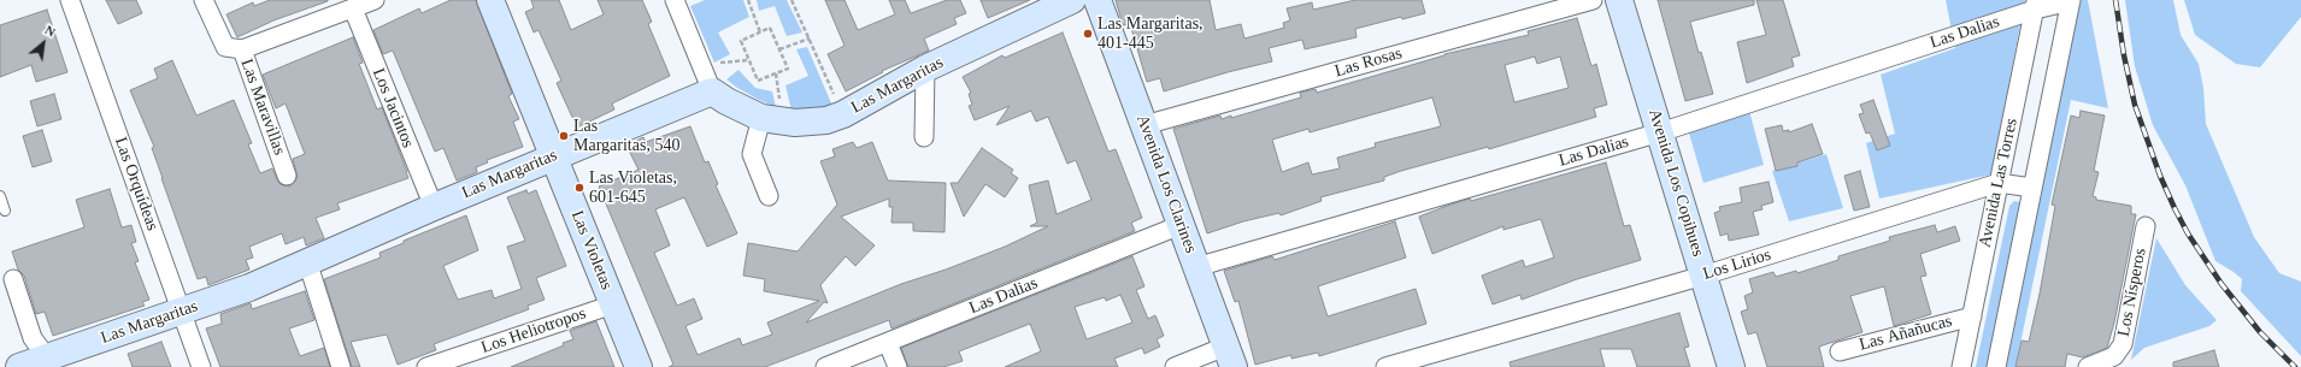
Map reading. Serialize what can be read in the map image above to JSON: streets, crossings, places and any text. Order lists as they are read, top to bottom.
{
  "streets": {
    "street": [
      "Las Dalias",
      "Las Rosas",
      "Las Margaritas",
      "Las Maravillas",
      "Los Jacintos",
      "Avenida Los Copihues",
      "Avenida Las Torres",
      "Las Orquídeas",
      "Avenida Los Clarines",
      "Las Violetas",
      "Los Lirios",
      "Los Nísperos",
      "Los Heliotropos",
      "Las Añañucas"
    ]
  },
  "crossings": [
    ["Las Dalias", "Avenida Los Copihues"],
    ["Las Dalias", "Avenida Las Torres"],
    ["Las Dalias", "Avenida Los Clarines"],
    ["Las Rosas", "Avenida Los Clarines"],
    ["Las Margaritas", "Los Jacintos"],
    ["Las Margaritas", "Las Orquídeas"],
    ["Las Margaritas", "Las Violetas"],
    ["Avenida Los Copihues", "Los Lirios"],
    ["Avenida Las Torres", "Los Lirios"],
    ["Avenida Las Torres", "Las Añañucas"],
    ["Las Violetas", "Los Heliotropos"]
  ],
  "places": ["Las Margaritas, 401-445", "Las Margaritas, 540", "Las Violetas, 601-645"],
  "north": "top right"
}
